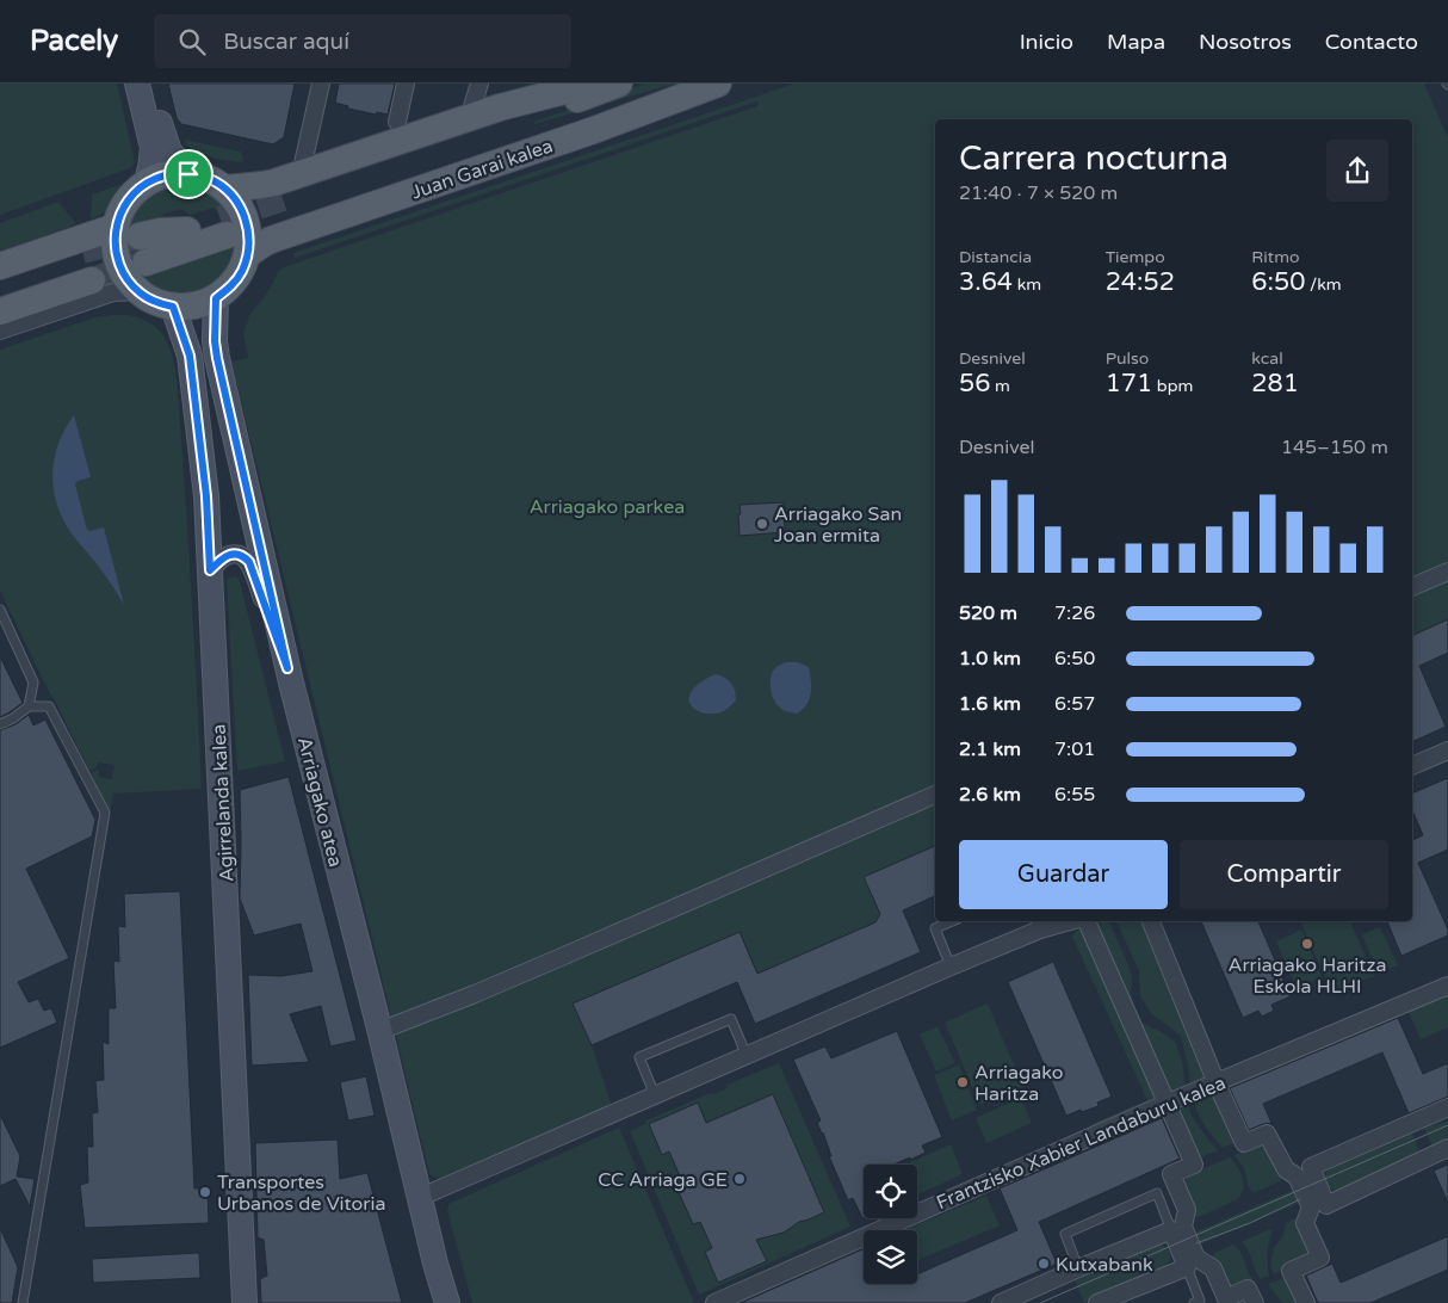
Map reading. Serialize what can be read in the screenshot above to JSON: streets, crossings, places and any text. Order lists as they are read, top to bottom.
{
  "streets": {
    "main road": ["Juan Garai kalea", "Arriagako atea", "Agirrelanda kalea"],
    "street": ["Frantzisko Xabier Landaburu kalea"]
  },
  "parks": ["Arriagako parkea"],
  "places": [
    "Arriagako San Joan ermita",
    "Arriagako Haritza Eskola HLHI",
    "Arriagako Haritza",
    "CC Arriaga GE",
    "Transportes Urbanos de Vitoria",
    "Kutxabank"
  ],
  "page": {
    "header": "Pacely",
    "search": "Buscar aquí",
    "nav": [
      "Inicio",
      "Mapa",
      "Nosotros",
      "Contacto"
    ],
    "heading": ["Carrera nocturna", "21:40 · 7 × 520 m"],
    "stats": [
      ["Distancia", "3.64 km"],
      ["Tiempo", "24:52"],
      ["Ritmo", "6:50 /km"],
      ["Desnivel", "56 m"],
      ["Pulso", "171 bpm"],
      ["kcal", "281"]
    ],
    "chart": ["Desnivel", "145–150 m"],
    "list": [
      {
        "name": "520 m",
        "note": "7:26"
      },
      {
        "name": "1.0 km",
        "note": "6:50"
      },
      {
        "name": "1.6 km",
        "note": "6:57"
      },
      {
        "name": "2.1 km",
        "note": "7:01"
      },
      {
        "name": "2.6 km",
        "note": "6:55"
      }
    ],
    "buttons": ["Guardar", "Compartir"]
  }
}
